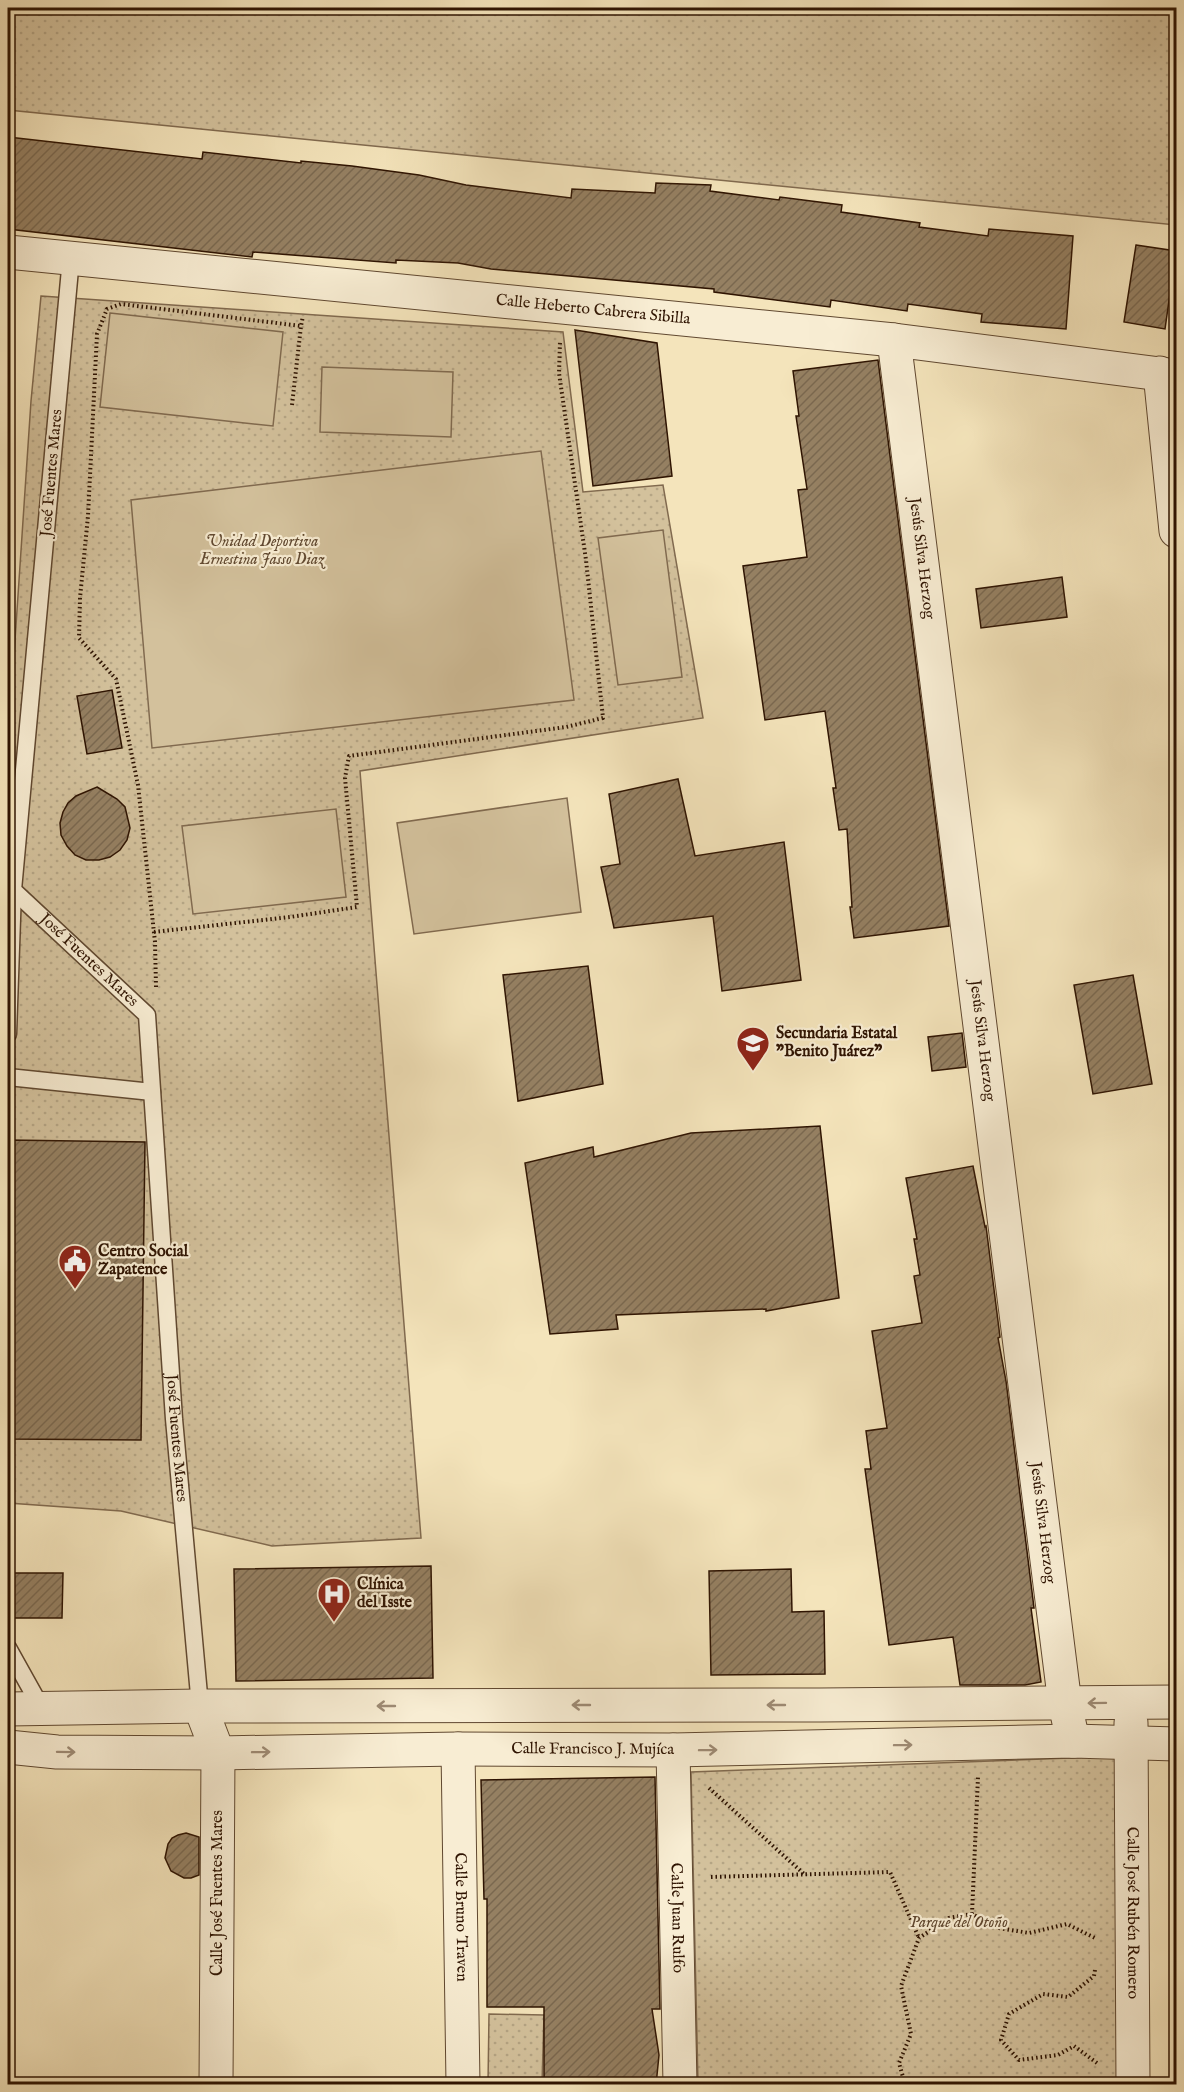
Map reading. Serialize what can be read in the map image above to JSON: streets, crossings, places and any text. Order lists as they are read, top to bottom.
{
  "streets": {
    "street": [
      "Calle Heberto Cabrera Sibilla",
      "Jesús Silva Herzog",
      "Calle Francisco J. Mujíca",
      "Calle José Fuentes Mares",
      "Calle José Rubén Romero",
      "Calle Bruno Traven",
      "Calle Juan Rulfo"
    ],
    "lane": ["José Fuentes Mares"]
  },
  "crossings": [
    ["Calle Heberto Cabrera Sibilla", "José Fuentes Mares"],
    ["Calle Heberto Cabrera Sibilla", "Jesús Silva Herzog"],
    ["José Fuentes Mares", "Calle José Fuentes Mares"],
    ["Jesús Silva Herzog", "Calle Francisco J. Mujíca"],
    ["Calle Francisco J. Mujíca", "Calle José Fuentes Mares"],
    ["Calle Francisco J. Mujíca", "Calle José Rubén Romero"],
    ["Calle Francisco J. Mujíca", "Calle Bruno Traven"],
    ["Calle Francisco J. Mujíca", "Calle Juan Rulfo"]
  ],
  "parks": ["Unidad Deportiva Ernestina Jasso Diaz", "Parque del Otoño"],
  "places": {
    "school or university": ["Secundaria Estatal \"Benito Juárez\""],
    "public building": ["Centro Social Zapatence"],
    "hospital": ["Clínica del Isste"]
  }
}
